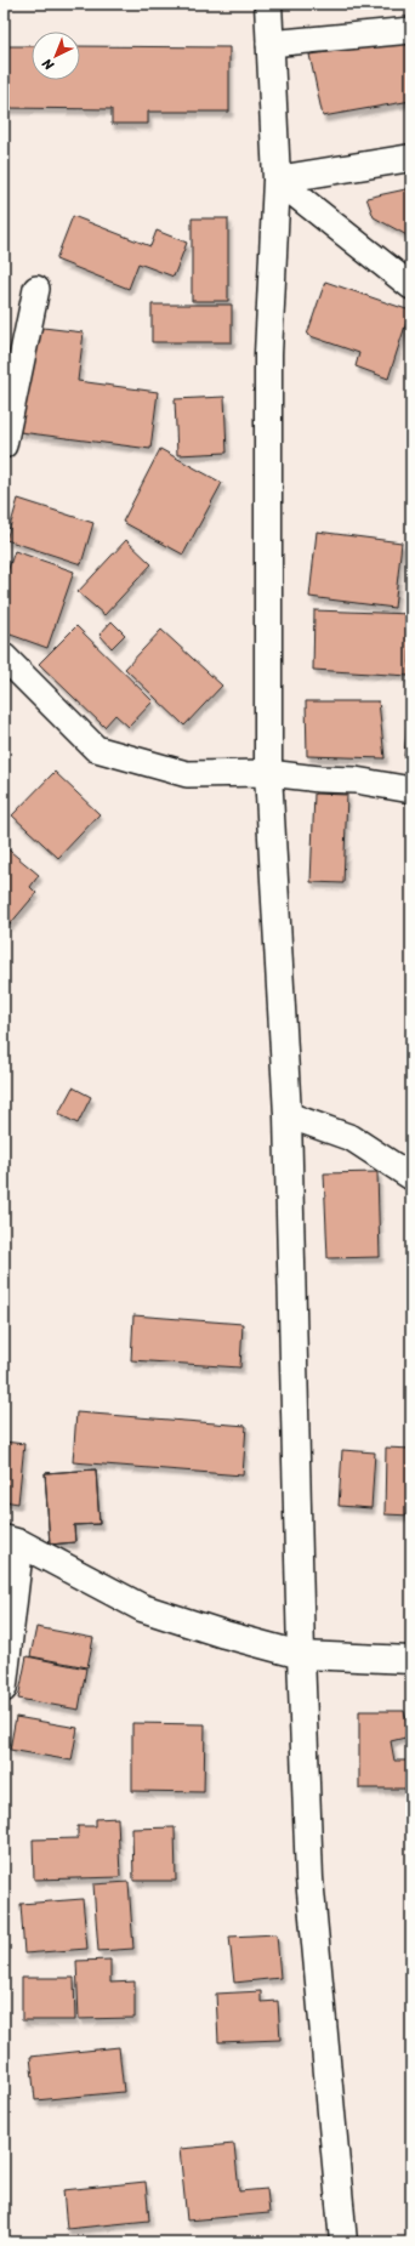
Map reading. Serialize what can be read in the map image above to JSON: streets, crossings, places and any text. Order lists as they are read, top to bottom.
{
  "north": "bottom left"
}
